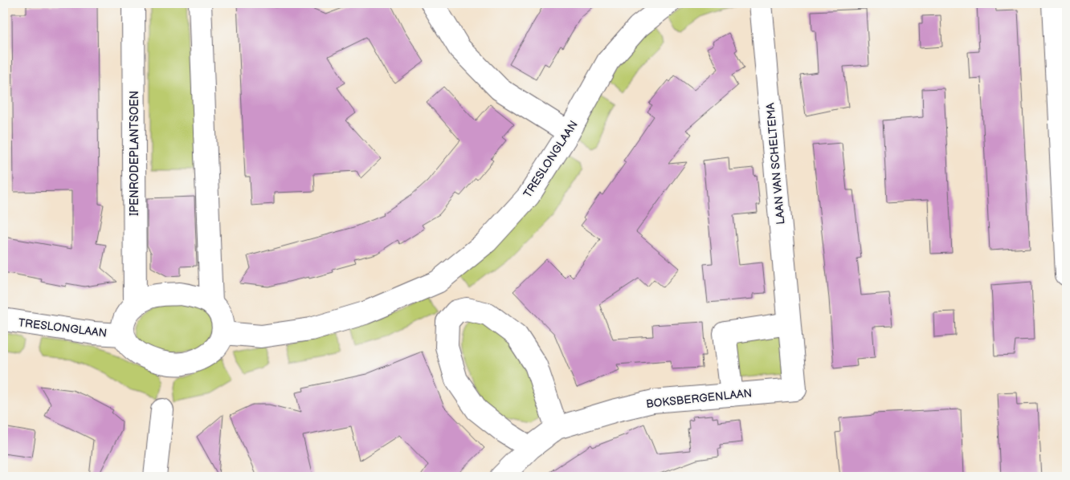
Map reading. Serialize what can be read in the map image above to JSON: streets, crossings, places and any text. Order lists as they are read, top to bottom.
{
  "streets": {
    "street": [
      "IPENRODEPLANTSOEN",
      "TRESLONGLAAN",
      "LAAN VAN SCHELTEMA",
      "BOKSBERGENLAAN"
    ]
  },
  "crossings": [
    ["IPENRODEPLANTSOEN", "TRESLONGLAAN"],
    ["LAAN VAN SCHELTEMA", "BOKSBERGENLAAN"]
  ]
}
